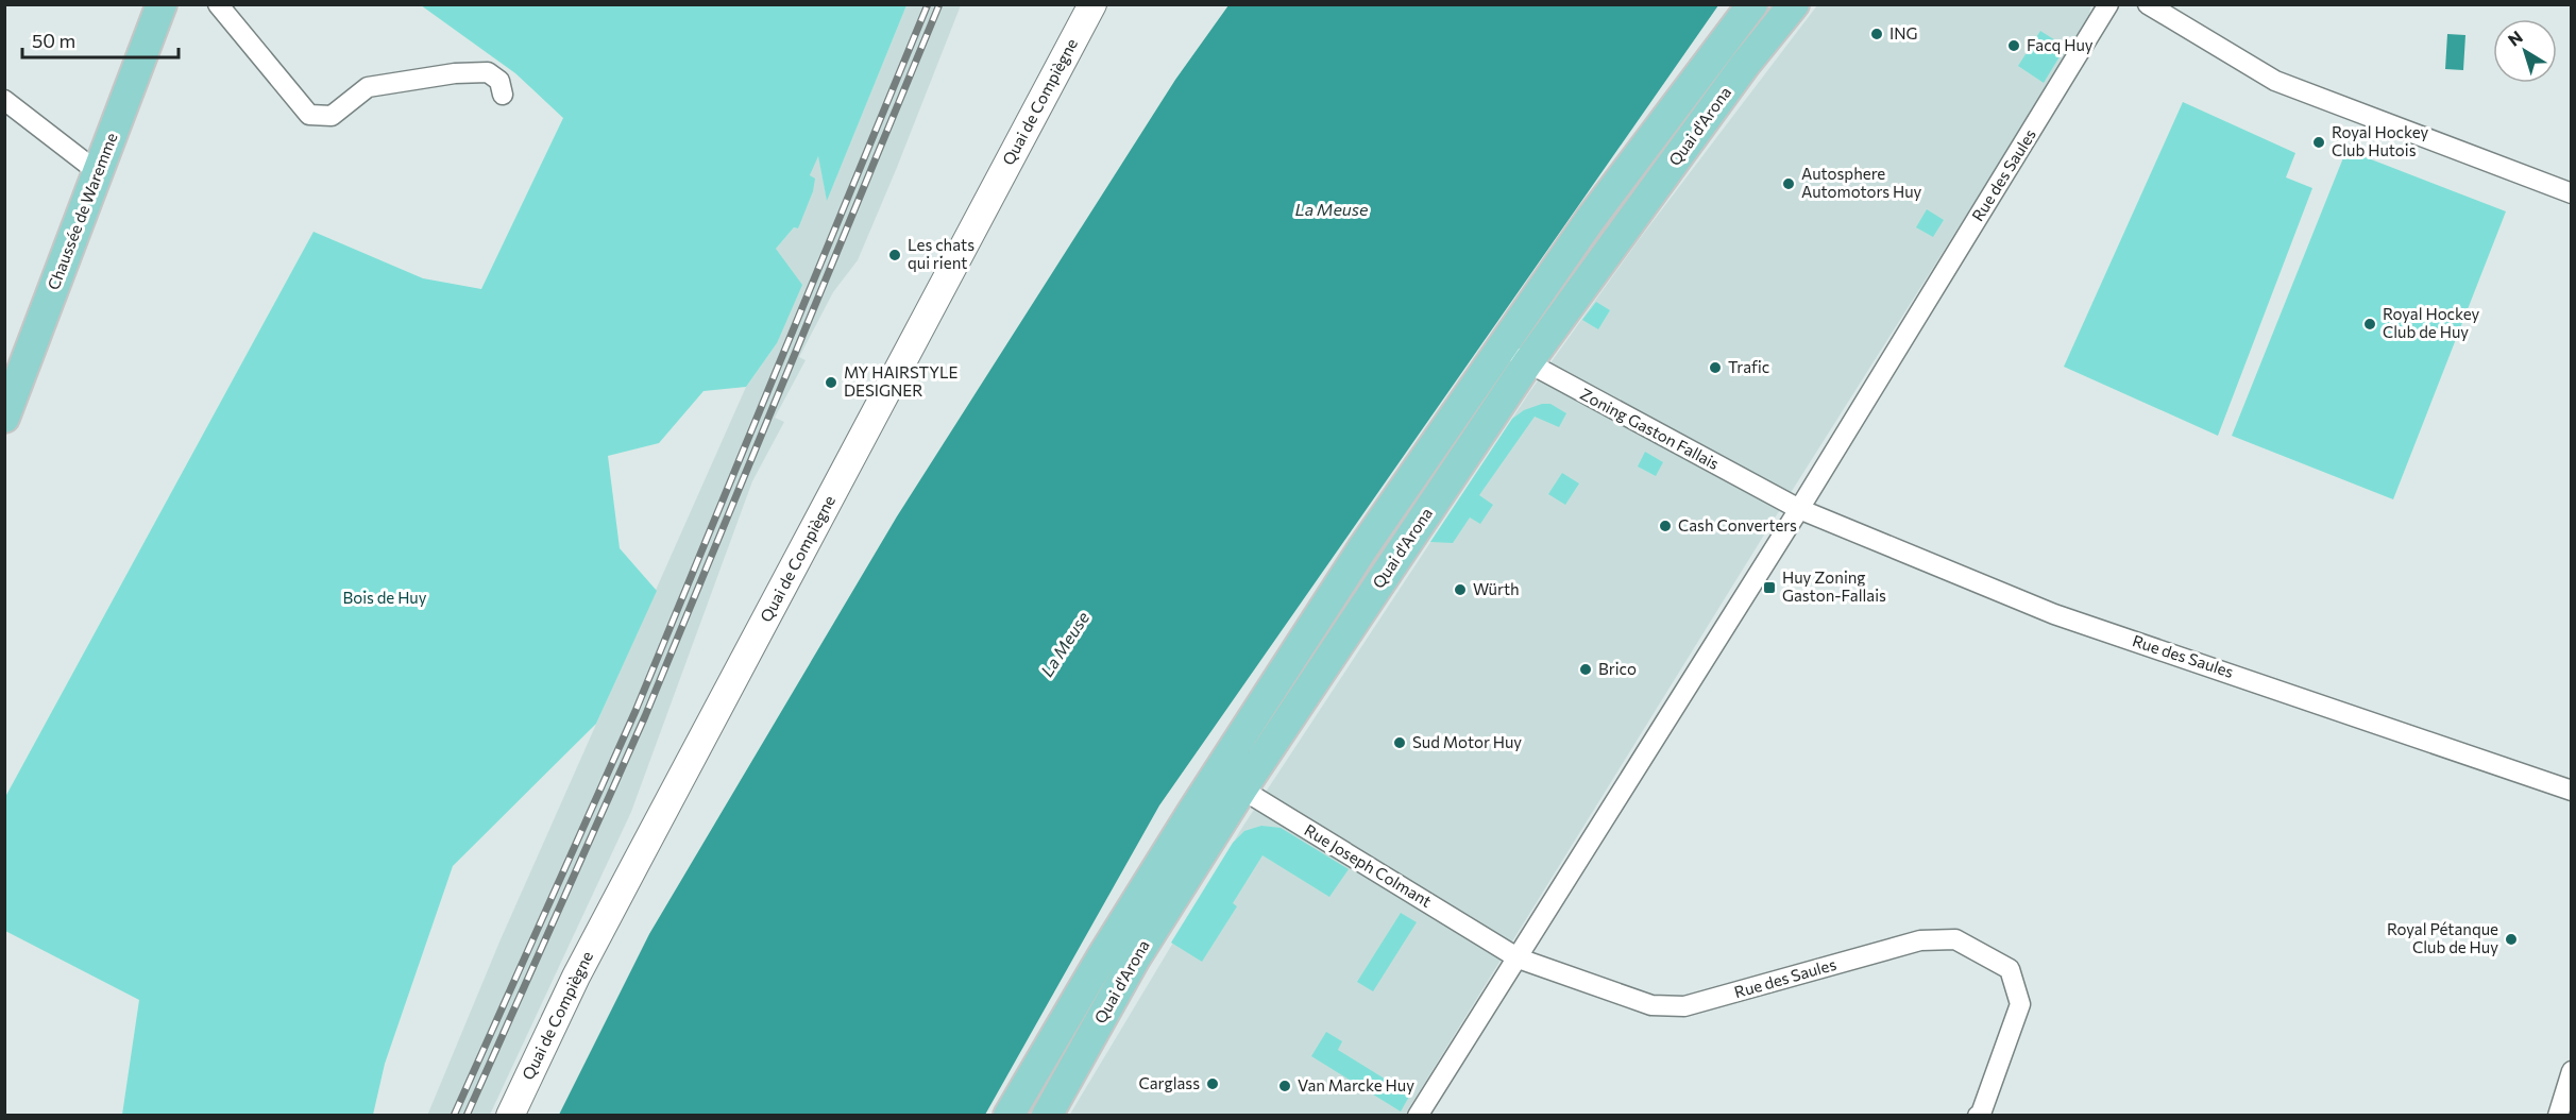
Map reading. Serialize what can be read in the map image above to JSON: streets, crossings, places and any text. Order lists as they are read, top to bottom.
{
  "streets": {
    "main road": ["Quai de Compiègne", "Quai d'Arona", "Chaussée de Waremme"],
    "street": ["Rue des Saules", "Zoning Gaston Fallais", "Rue Joseph Colmant"]
  },
  "crossings": [
    ["Quai d'Arona", "Zoning Gaston Fallais"],
    ["Quai d'Arona", "Rue Joseph Colmant"],
    ["Rue des Saules", "Zoning Gaston Fallais"],
    ["Rue des Saules", "Rue Joseph Colmant"]
  ],
  "water": ["La Meuse"],
  "parks": ["Bois de Huy"],
  "places": {
    "other": [
      "ING",
      "Facq Huy",
      "Royal Hockey Club Hutois",
      "Autosphere Automotors Huy",
      "Les chats qui rient",
      "Royal Hockey Club de Huy",
      "Trafic",
      "MY HAIRSTYLE DESIGNER",
      "Cash Converters",
      "Würth",
      "Brico",
      "Sud Motor Huy",
      "Royal Pétanque Club de Huy",
      "Carglass",
      "Van Marcke Huy"
    ],
    "transit": ["Huy Zoning Gaston-Fallais"]
  },
  "scale_bar": "50 m",
  "north": "top left"
}
